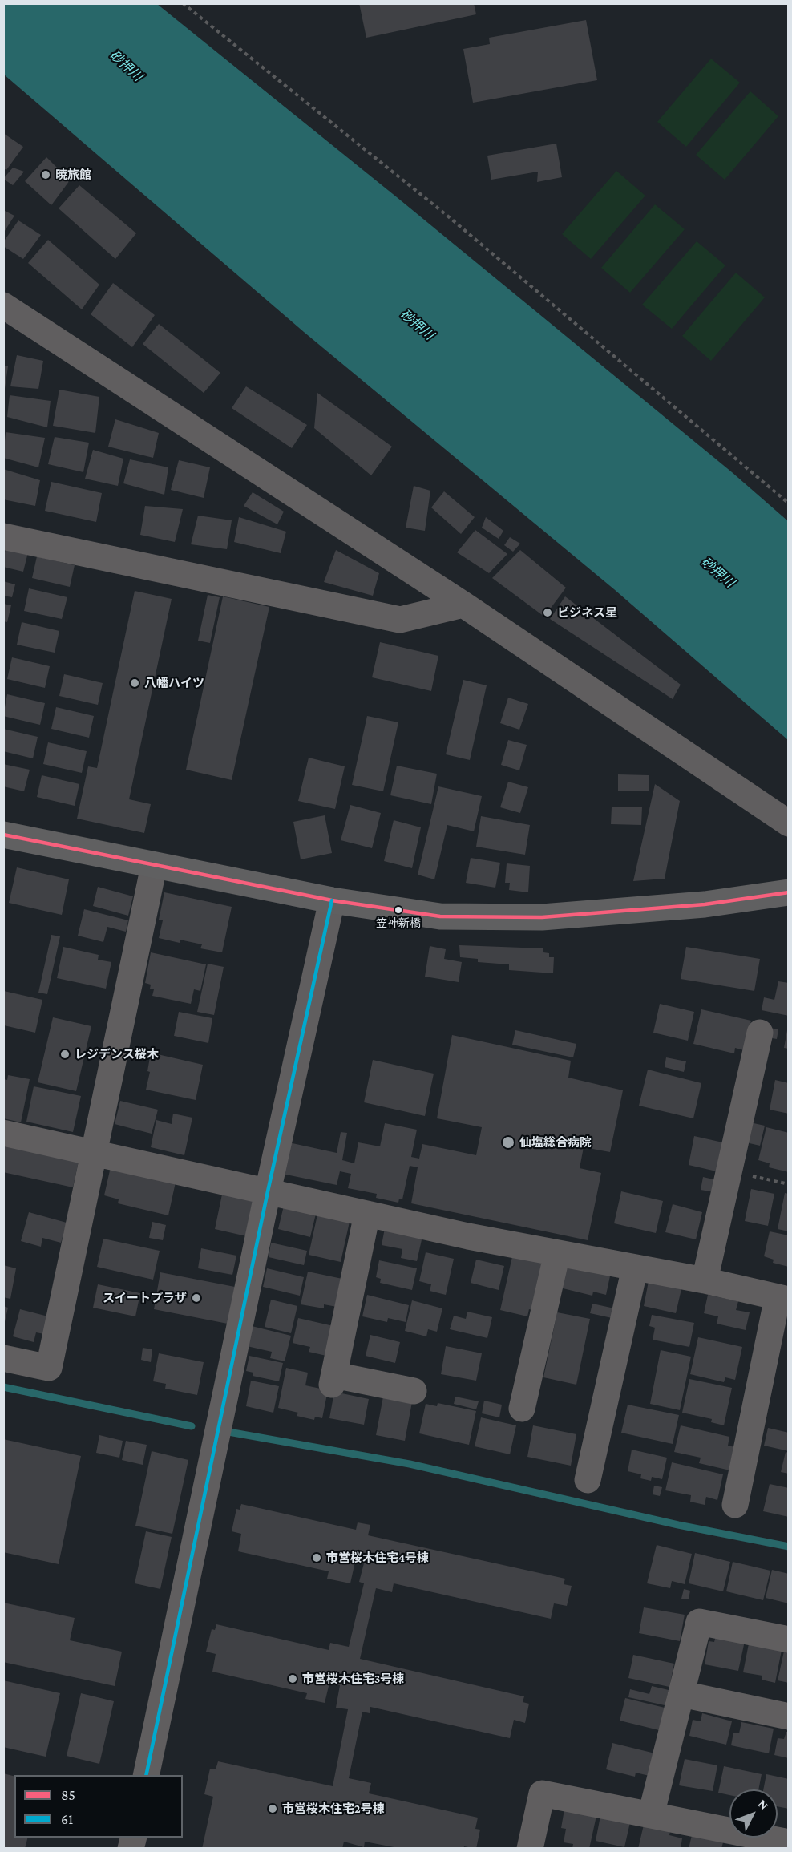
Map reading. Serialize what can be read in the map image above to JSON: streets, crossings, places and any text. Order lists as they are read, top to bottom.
{
  "water": ["砂押川"],
  "places": [
    "暁旅館",
    "ビジネス星",
    "八幡ハイツ",
    "笠神新橋",
    "レジデンス桜木",
    "仙塩総合病院",
    "スイートプラザ",
    "市営桜木住宅4号棟",
    "市営桜木住宅3号棟",
    "市営桜木住宅2号棟"
  ],
  "lines": ["transit line 85", "transit line 61"],
  "legend": ["85", "61"],
  "north": "top right"
}
